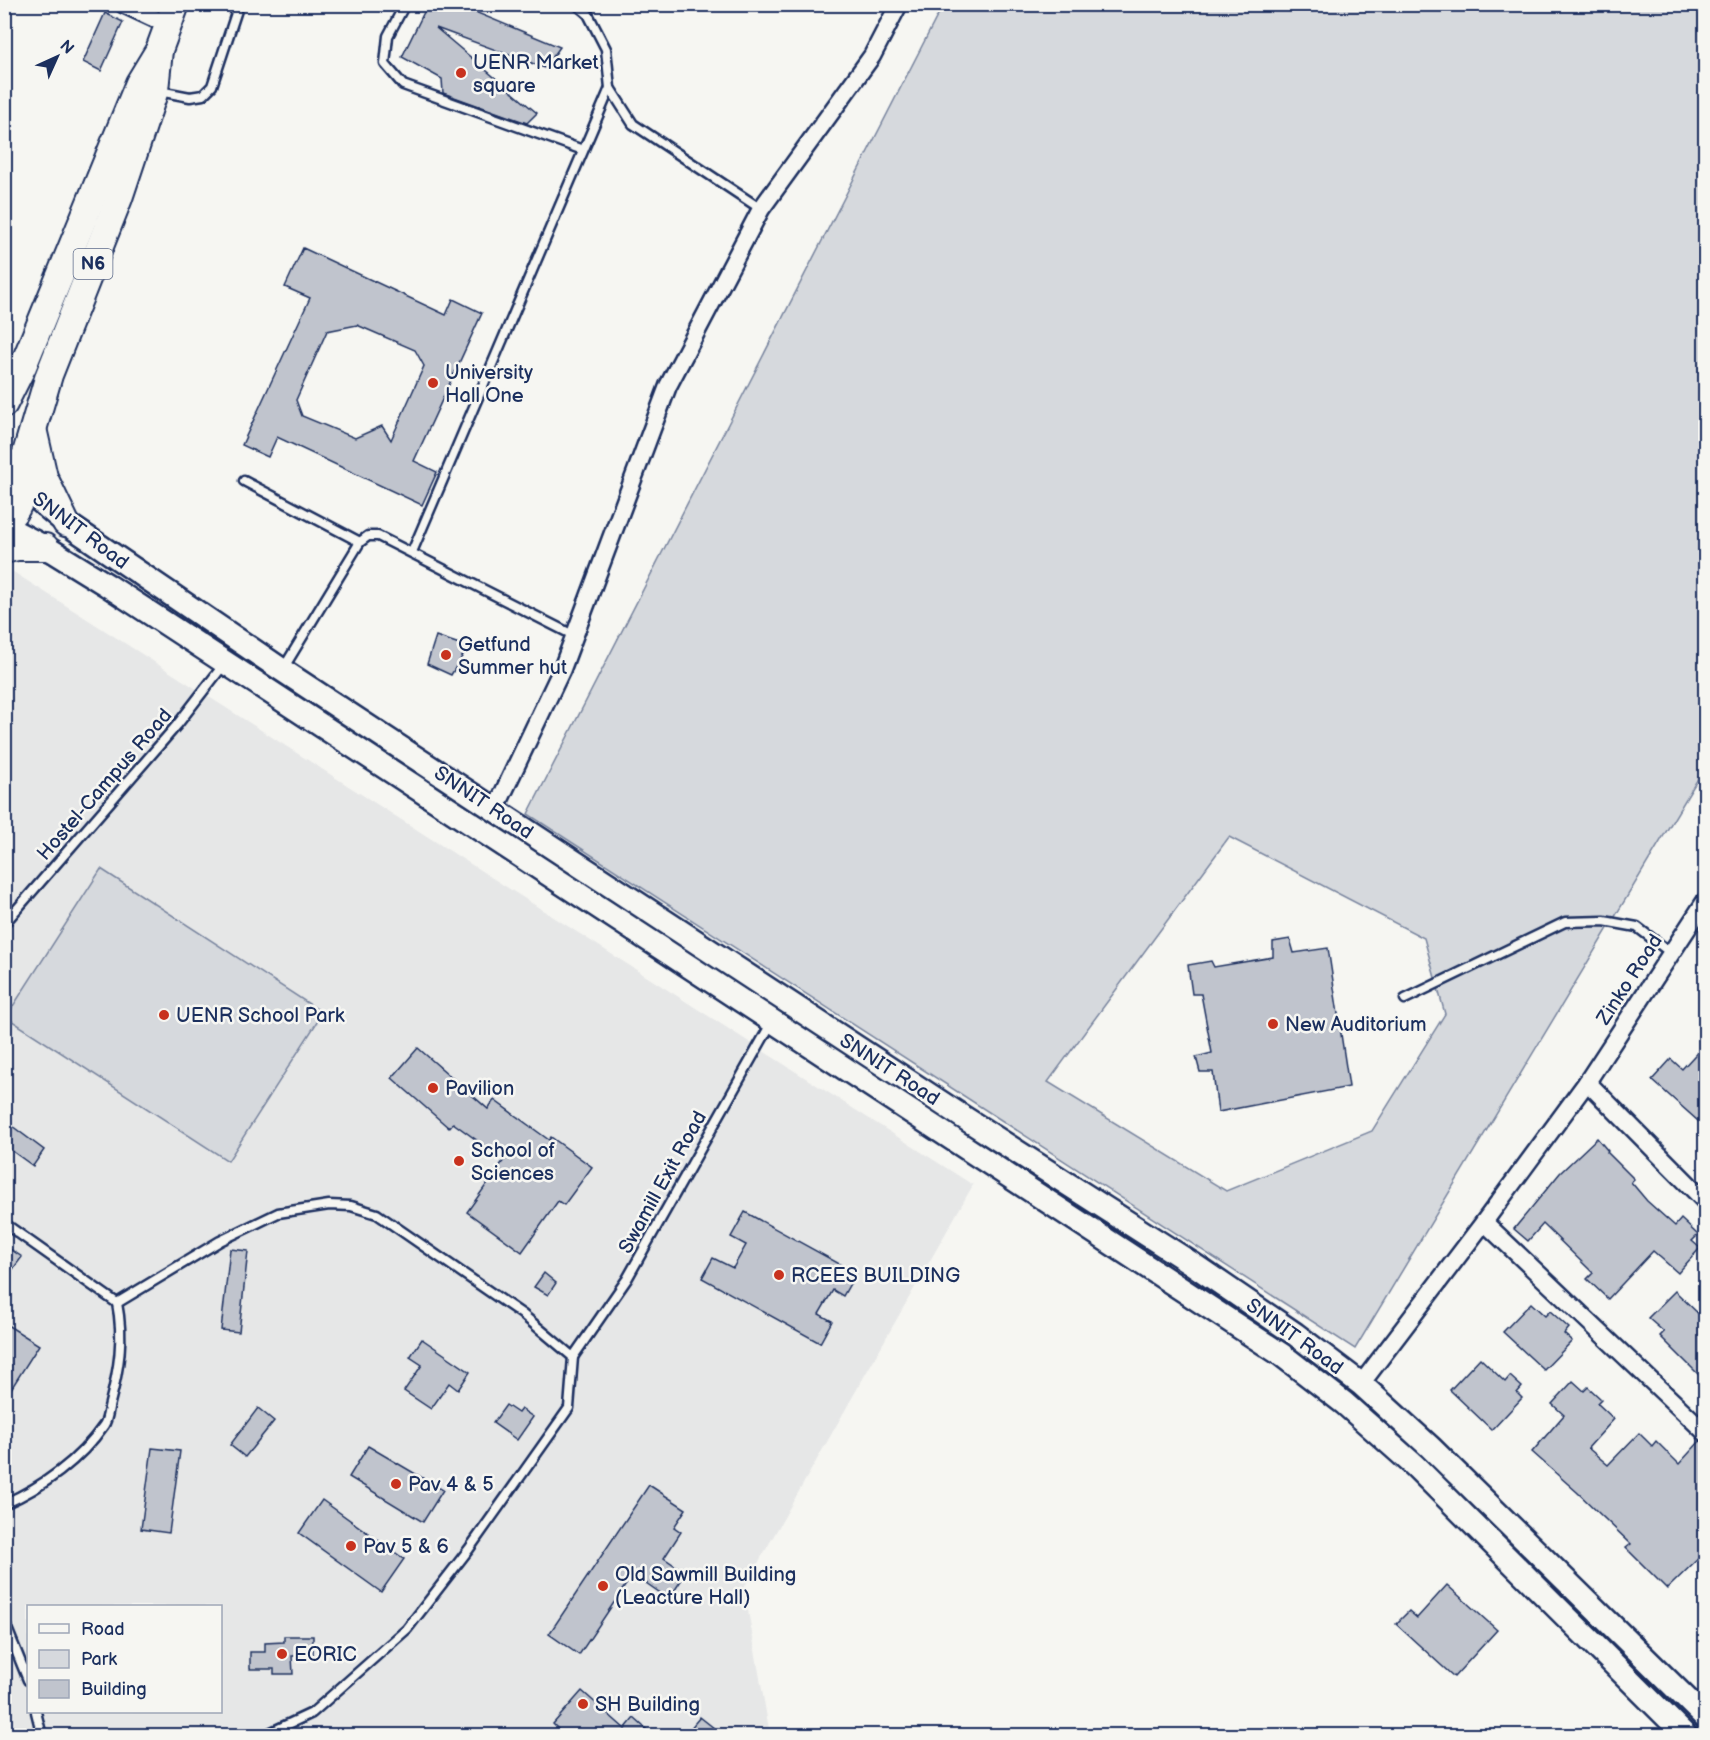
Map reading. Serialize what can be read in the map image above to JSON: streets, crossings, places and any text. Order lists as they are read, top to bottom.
{
  "streets": {
    "main road": ["N6"],
    "street": ["SNNIT Road", "Zinko Road"],
    "lane": ["Hostel-Campus Road", "Swamill Exit Road"]
  },
  "crossings": [
    ["N6", "SNNIT Road"],
    ["SNNIT Road", "Hostel-Campus Road"],
    ["SNNIT Road", "Zinko Road"],
    ["SNNIT Road", "Swamill Exit Road"]
  ],
  "places": [
    "UENR Market square",
    "University Hall One",
    "Getfund Summer hut",
    "UENR School Park",
    "New Auditorium",
    "Pavilion",
    "School of Sciences",
    "RCEES BUILDING",
    "Pav 4 & 5",
    "Pav 5 & 6",
    "Old Sawmill Building (Leacture Hall)",
    "EORIC",
    "SH Building"
  ],
  "legend": ["Road", "Park", "Building"],
  "north": "top right"
}
